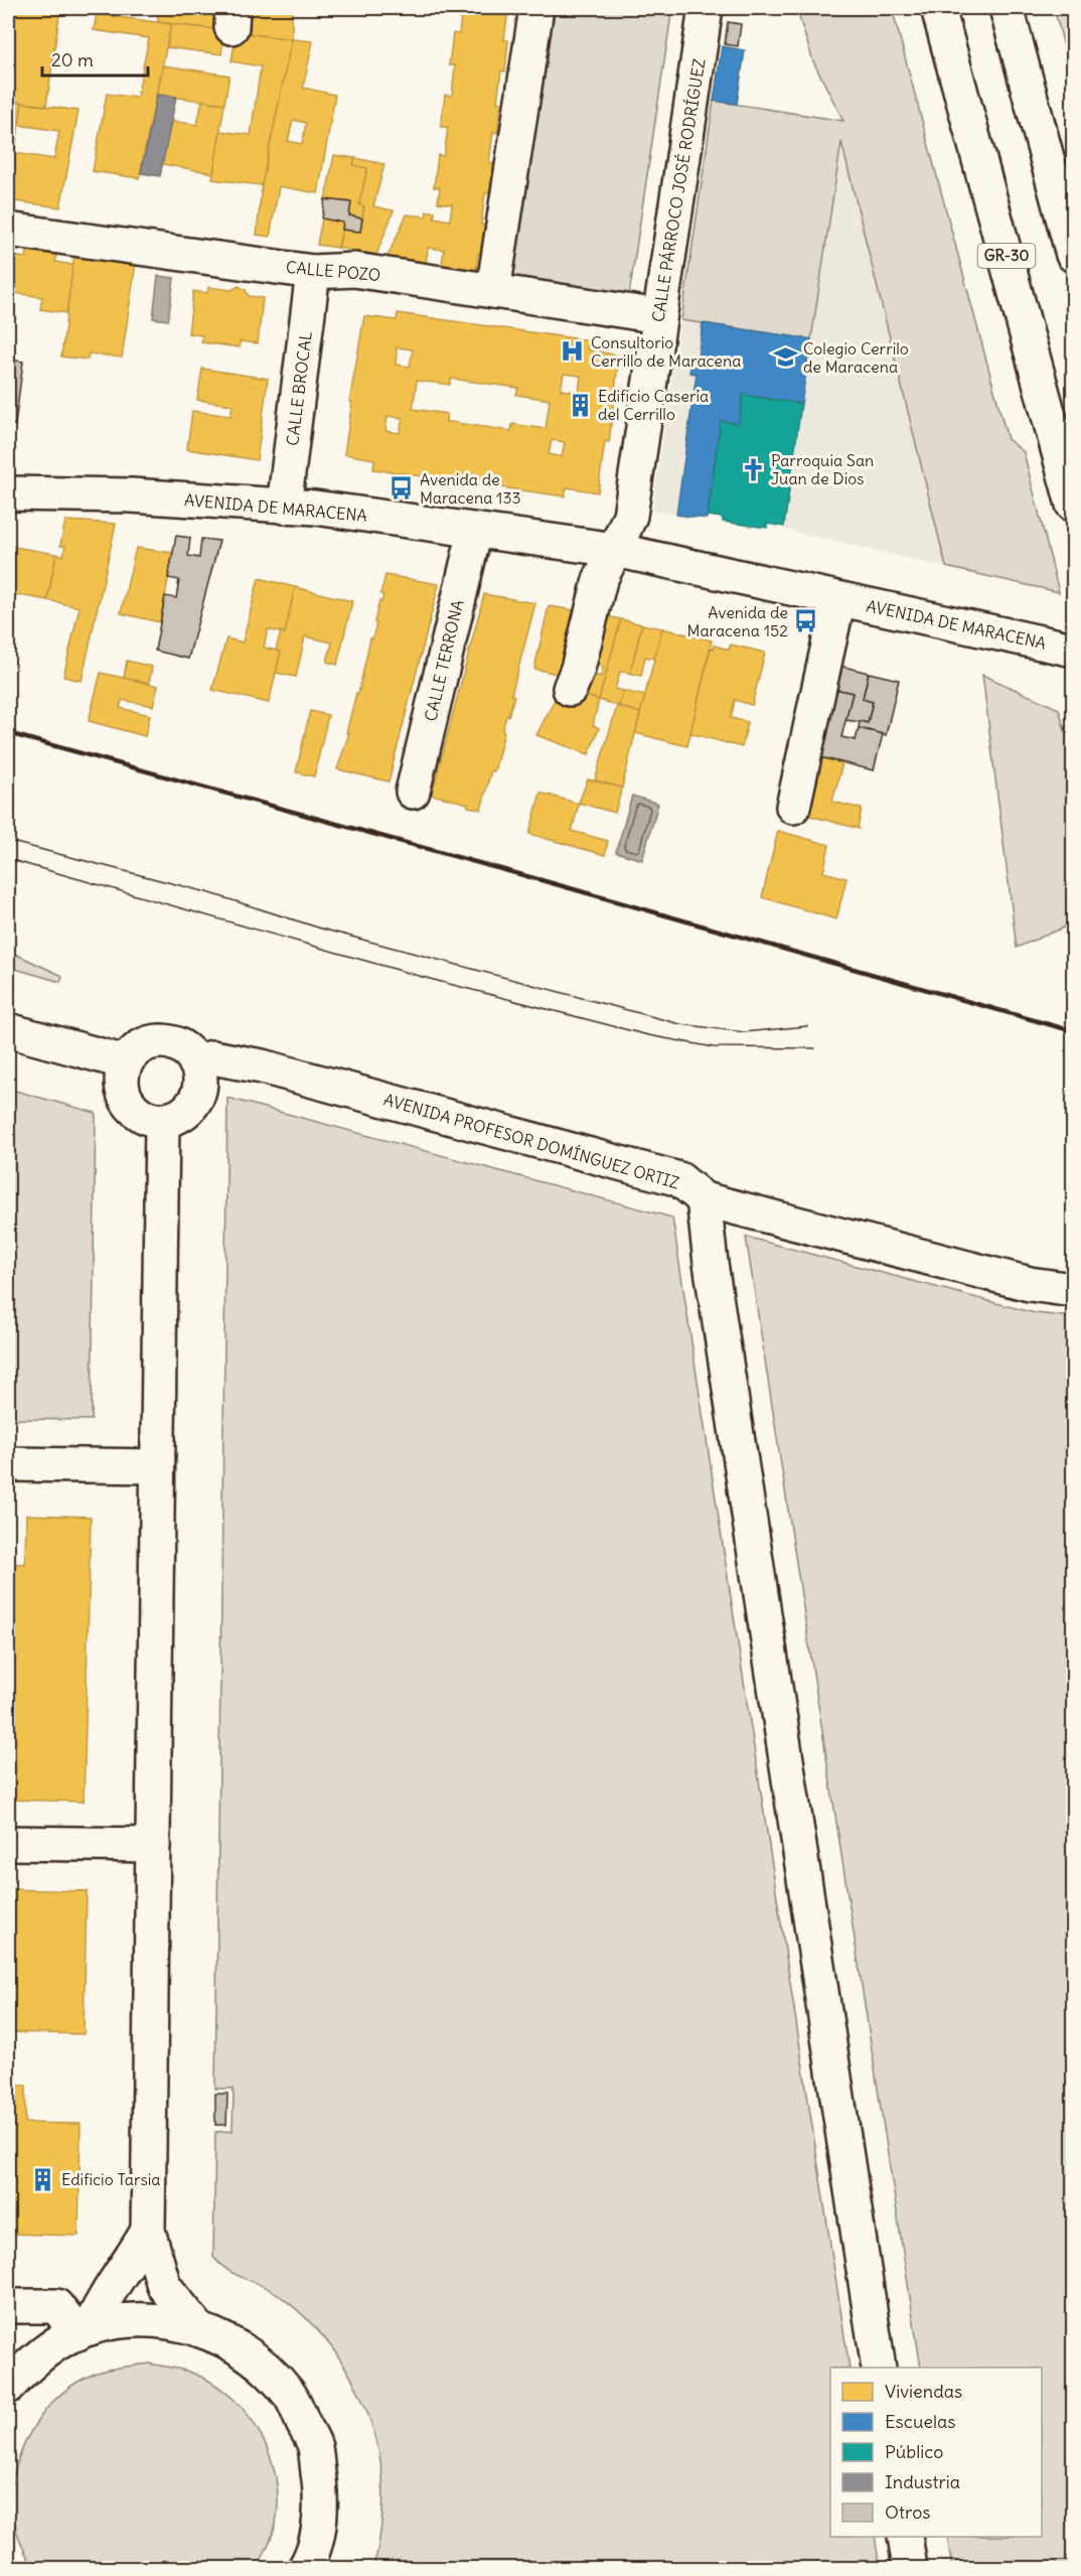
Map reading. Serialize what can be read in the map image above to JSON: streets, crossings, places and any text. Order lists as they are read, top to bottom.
{
  "streets": {
    "main road": [
      "CALLE PÁRROCO JOSÉ RODRÍGUEZ",
      "GR-30",
      "CALLE POZO",
      "CALLE BROCAL",
      "AVENIDA DE MARACENA",
      "CALLE TERRONA",
      "AVENIDA PROFESOR DOMÍNGUEZ ORTIZ"
    ]
  },
  "crossings": [
    ["CALLE PÁRROCO JOSÉ RODRÍGUEZ", "CALLE POZO"],
    ["CALLE PÁRROCO JOSÉ RODRÍGUEZ", "AVENIDA DE MARACENA"],
    ["CALLE POZO", "CALLE BROCAL"],
    ["CALLE BROCAL", "AVENIDA DE MARACENA"],
    ["AVENIDA DE MARACENA", "CALLE TERRONA"]
  ],
  "places": {
    "hospital": ["Consultorio Cerrillo de Maracena"],
    "school or university": ["Colegio Cerrilo de Maracena"],
    "building": ["Edificio Casería del Cerrillo", "Edificio Tarsia"],
    "church": ["Parroquia San Juan de Dios"],
    "bus stop": ["Avenida de Maracena 133", "Avenida de Maracena 152"]
  },
  "legend": [
    "Viviendas",
    "Escuelas",
    "Público",
    "Industria",
    "Otros"
  ],
  "scale_bar": "20 m"
}
